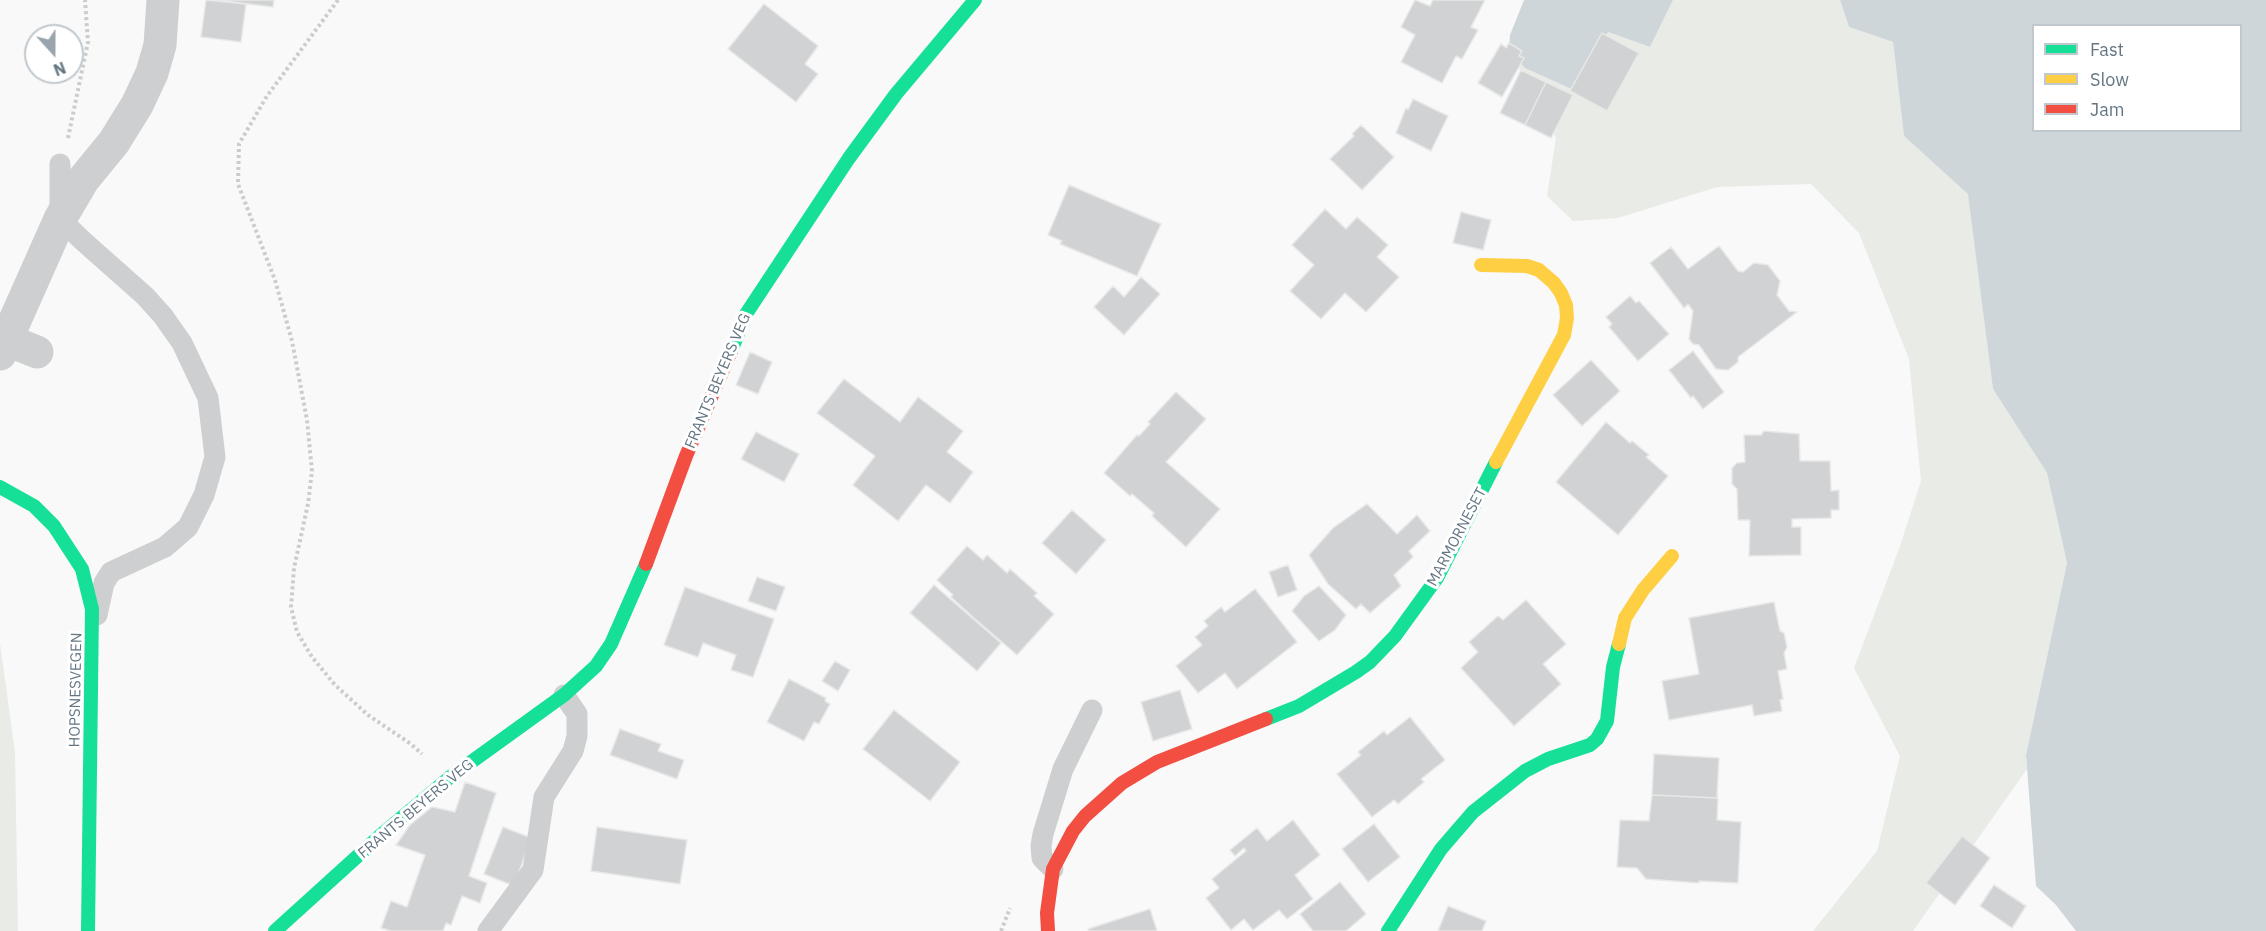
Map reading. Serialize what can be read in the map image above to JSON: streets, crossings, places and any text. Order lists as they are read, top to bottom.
{
  "streets": {
    "street": ["FRANTS BEYERS VEG", "MARMORNESET", "HOPSNESVEGEN"]
  },
  "legend": ["Fast", "Slow", "Jam"],
  "north": "bottom"
}
